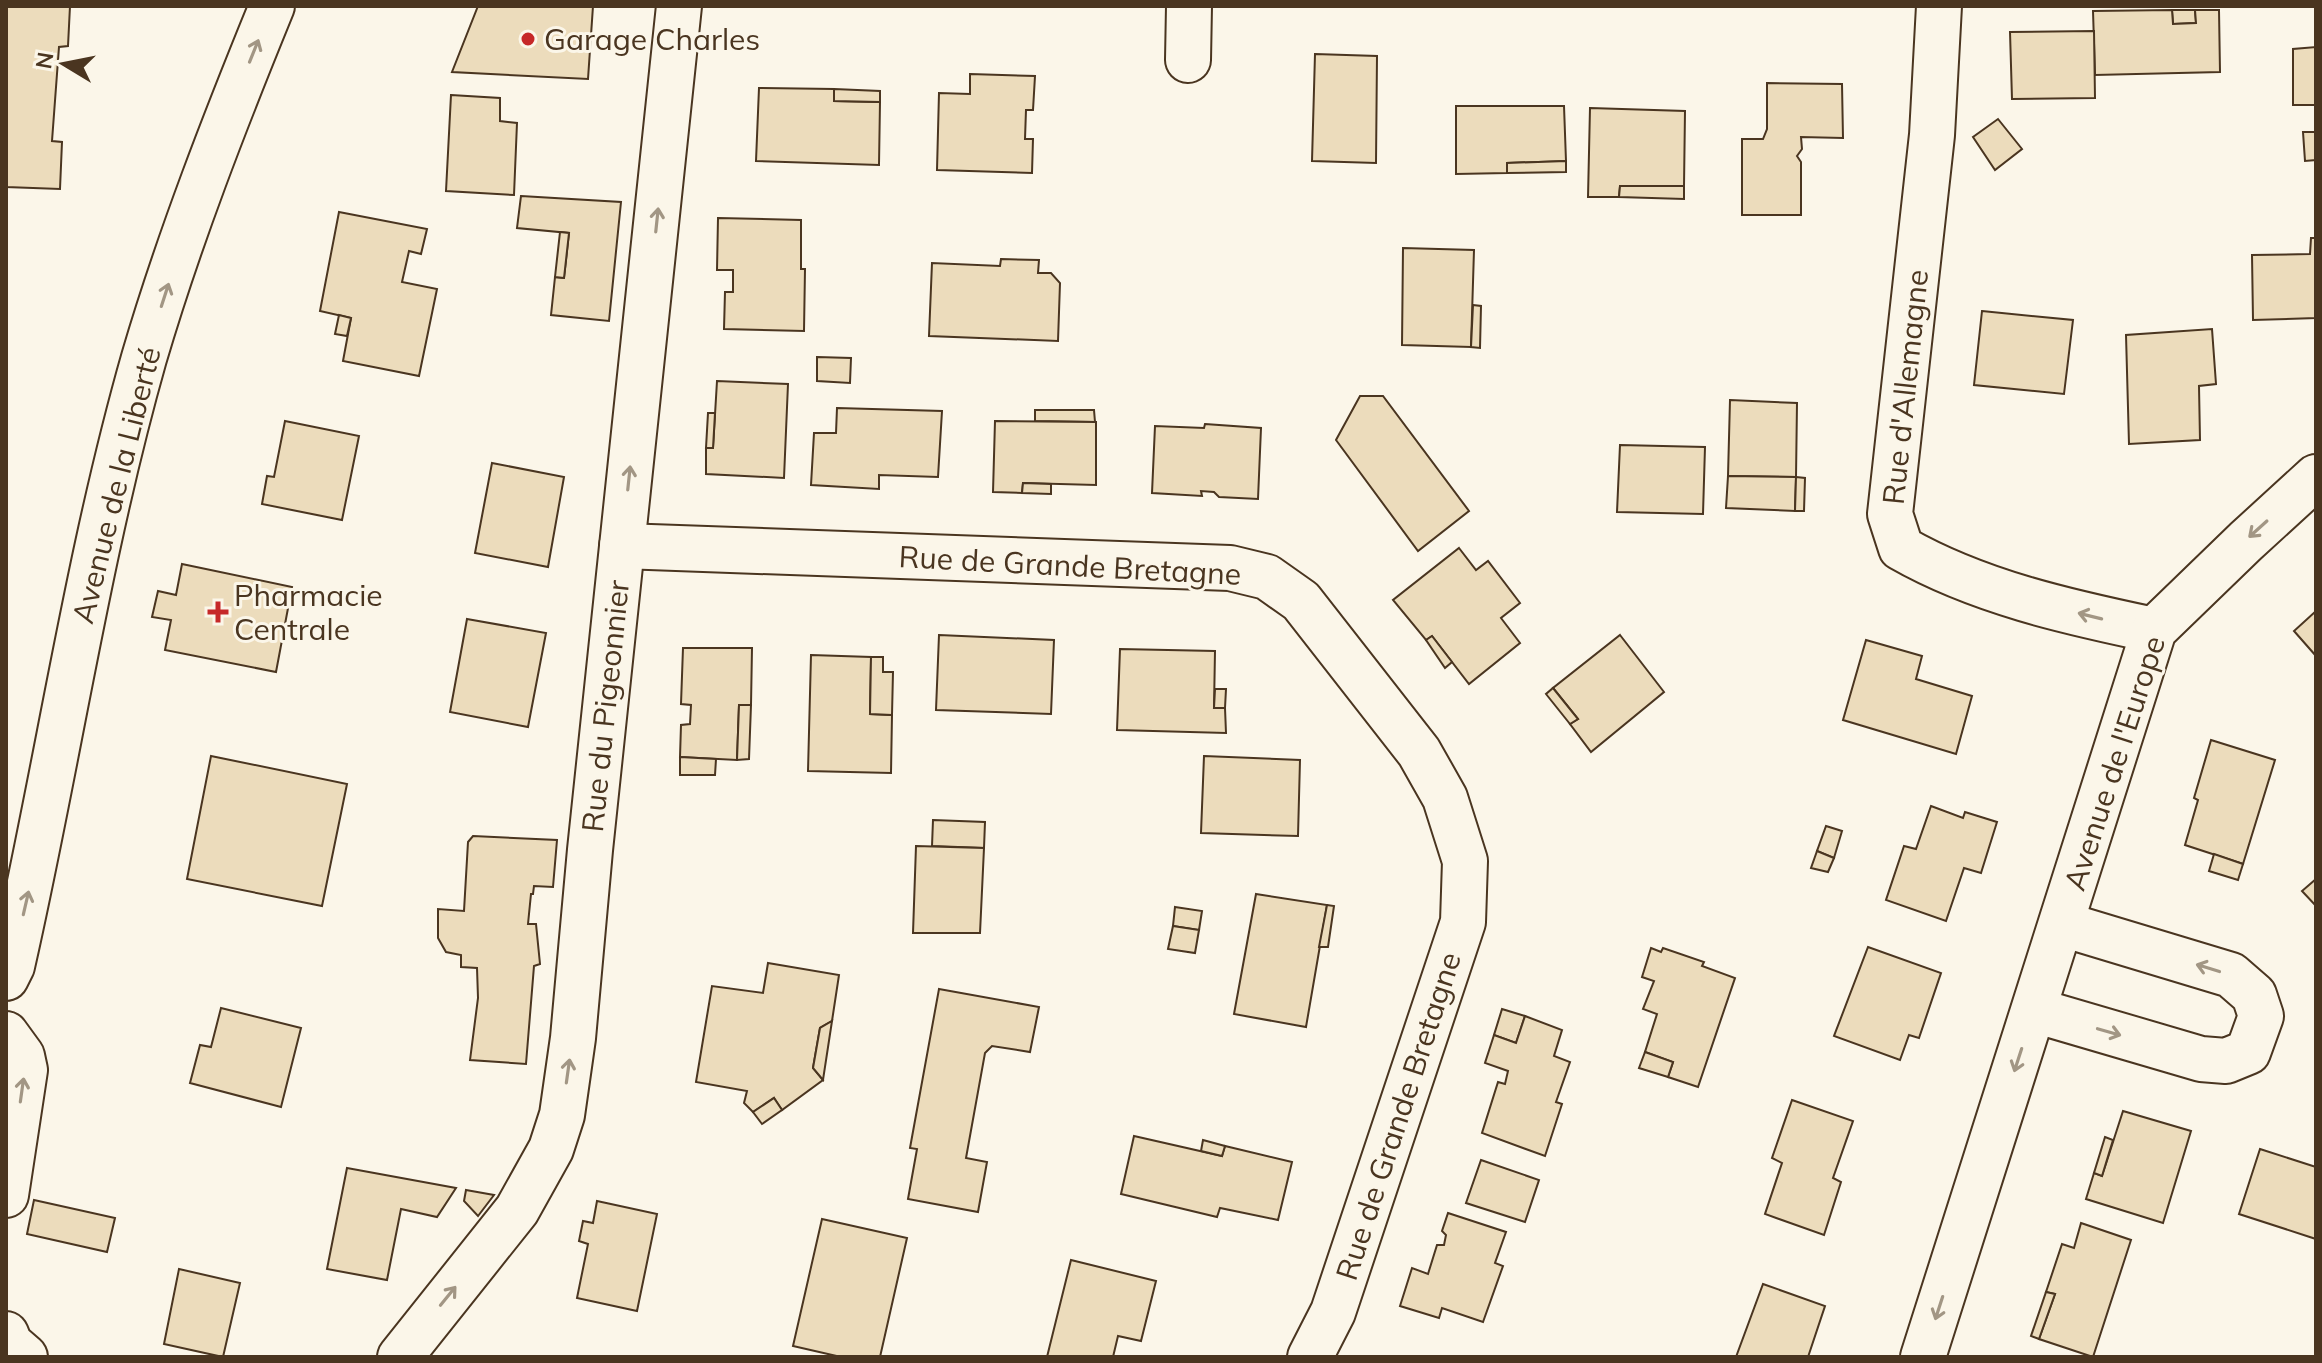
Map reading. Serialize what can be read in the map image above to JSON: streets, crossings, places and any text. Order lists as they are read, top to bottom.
{
  "streets": {
    "street": [
      "Rue d'Allemagne",
      "Avenue de la Liberté",
      "Rue de Grande Bretagne",
      "Rue du Pigeonnier",
      "Avenue de l'Europe"
    ]
  },
  "crossings": [
    ["Rue d'Allemagne", "Avenue de l'Europe"],
    ["Rue de Grande Bretagne", "Rue du Pigeonnier"]
  ],
  "one_way": ["Rue d'Allemagne", "Avenue de la Liberté", "Rue du Pigeonnier"],
  "places": {
    "other": ["Garage Charles"],
    "health": ["Pharmacie Centrale"]
  },
  "north": "left"
}
